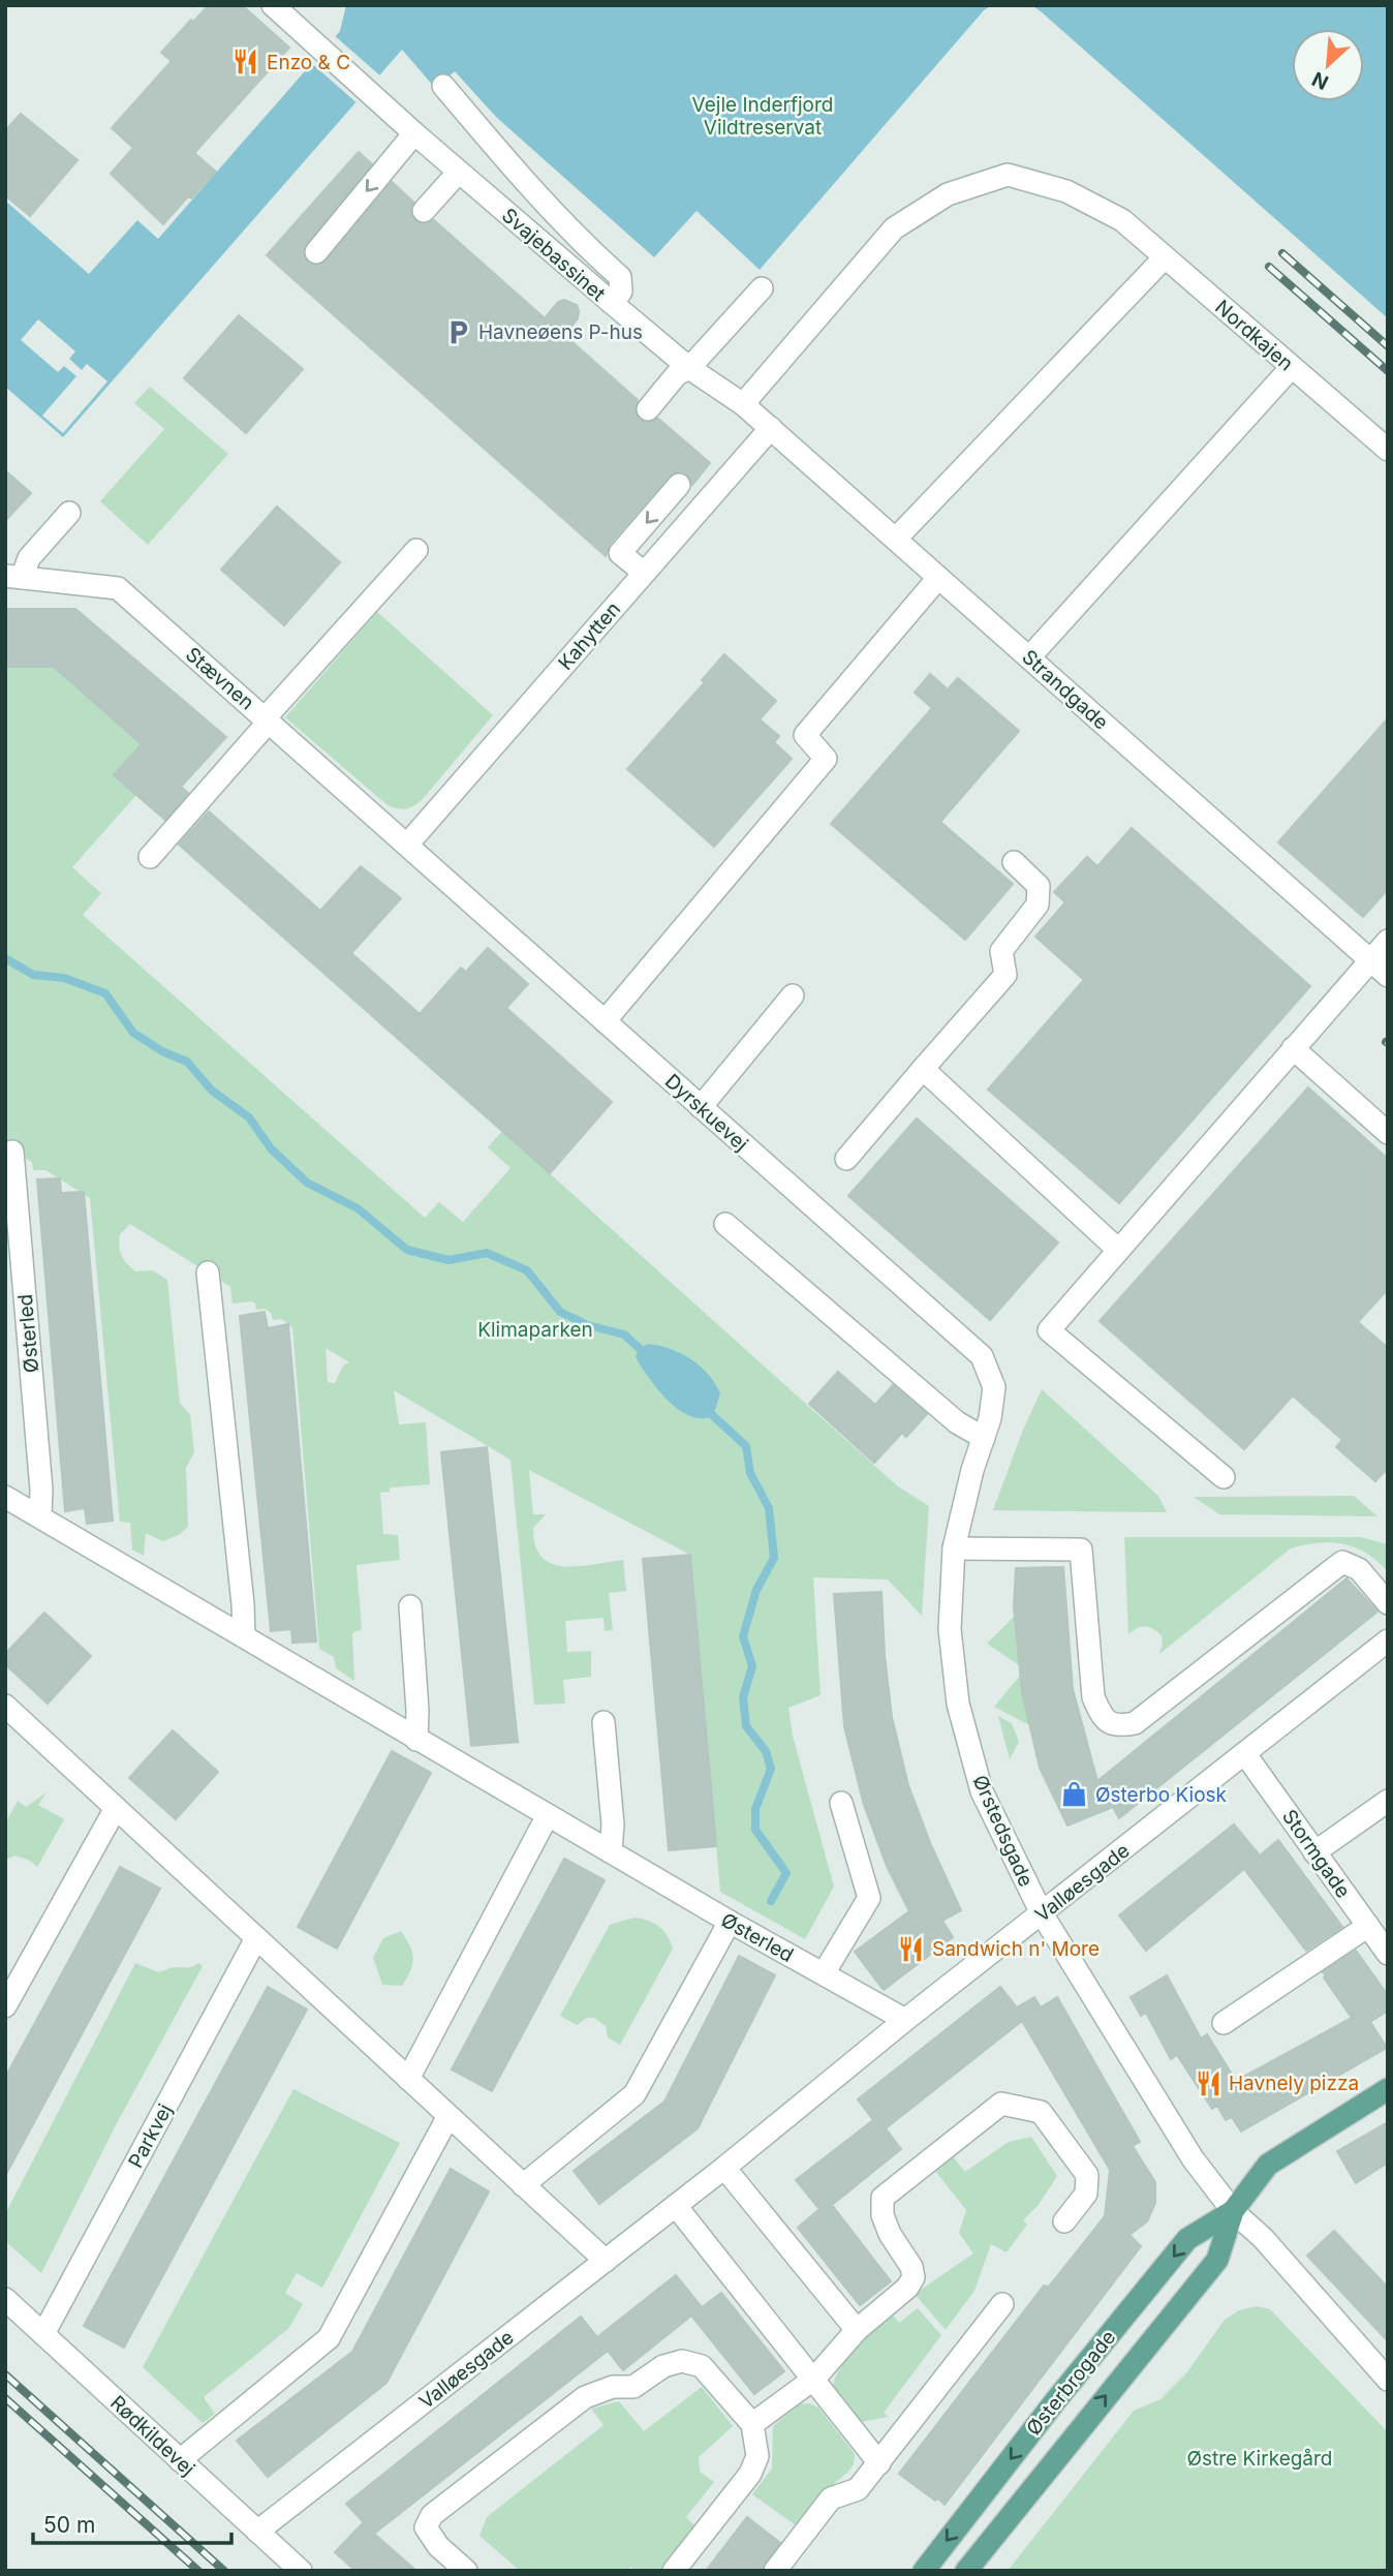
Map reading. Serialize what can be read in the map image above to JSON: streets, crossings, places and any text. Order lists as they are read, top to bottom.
{
  "streets": {
    "main road": ["Østerbrogade"],
    "street": [
      "Svajebassinet",
      "Nordkajen",
      "Kahytten",
      "Stævnen",
      "Strandgade",
      "Dyrskuevej",
      "Østerled",
      "Ørstedsgade",
      "Stormgade",
      "Valløesgade",
      "Parkvej",
      "Rødkildevej"
    ]
  },
  "crossings": [
    ["Svajebassinet", "Nordkajen"],
    ["Svajebassinet", "Strandgade"],
    ["Nordkajen", "Strandgade"],
    ["Kahytten", "Stævnen"],
    ["Kahytten", "Strandgade"],
    ["Kahytten", "Dyrskuevej"],
    ["Stævnen", "Dyrskuevej"],
    ["Dyrskuevej", "Ørstedsgade"],
    ["Østerled", "Valløesgade"],
    ["Ørstedsgade", "Valløesgade"],
    ["Ørstedsgade", "Østerbrogade"],
    ["Stormgade", "Valløesgade"],
    ["Valløesgade", "Rødkildevej"],
    ["Parkvej", "Rødkildevej"]
  ],
  "parks": ["Vejle Inderfjord Vildtreservat", "Klimaparken", "Østre Kirkegård"],
  "places": {
    "restaurant": ["Enzo & C", "Sandwich n' More", "Havnely pizza"],
    "parking": ["Havneøens P-hus"],
    "shop": ["Østerbo Kiosk"]
  },
  "scale_bar": "50 m",
  "north": "bottom left"
}
